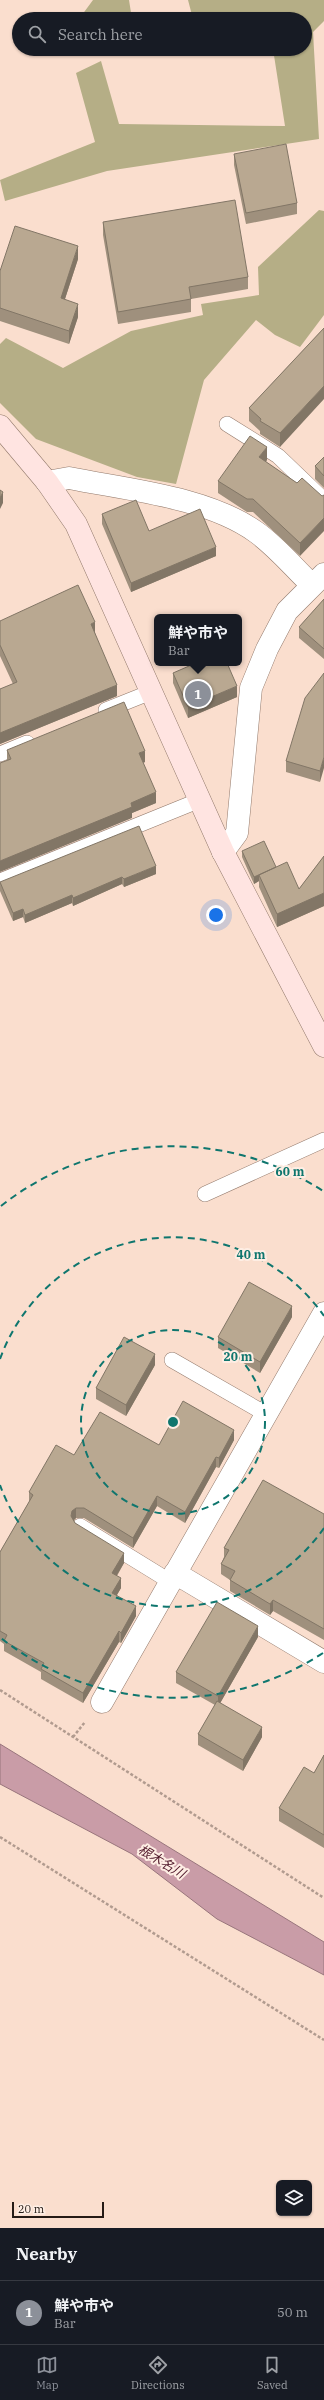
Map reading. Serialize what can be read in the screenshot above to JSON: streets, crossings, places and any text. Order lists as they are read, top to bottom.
{
  "water": ["根木名川"],
  "scale_bar": "20 m",
  "page": {
    "search": "Search here",
    "popup": ["鮮や市や", "Bar"],
    "pins": "1",
    "scale": "20 m",
    "heading": "Nearby",
    "list": [
      {
        "mark": "1",
        "name": "鮮や市や",
        "note": "Bar",
        "value": "50 m"
      }
    ],
    "nav": ["Map", "Directions", "Saved"]
  },
  "rings": ["60 m", "40 m", "20 m"]
}
